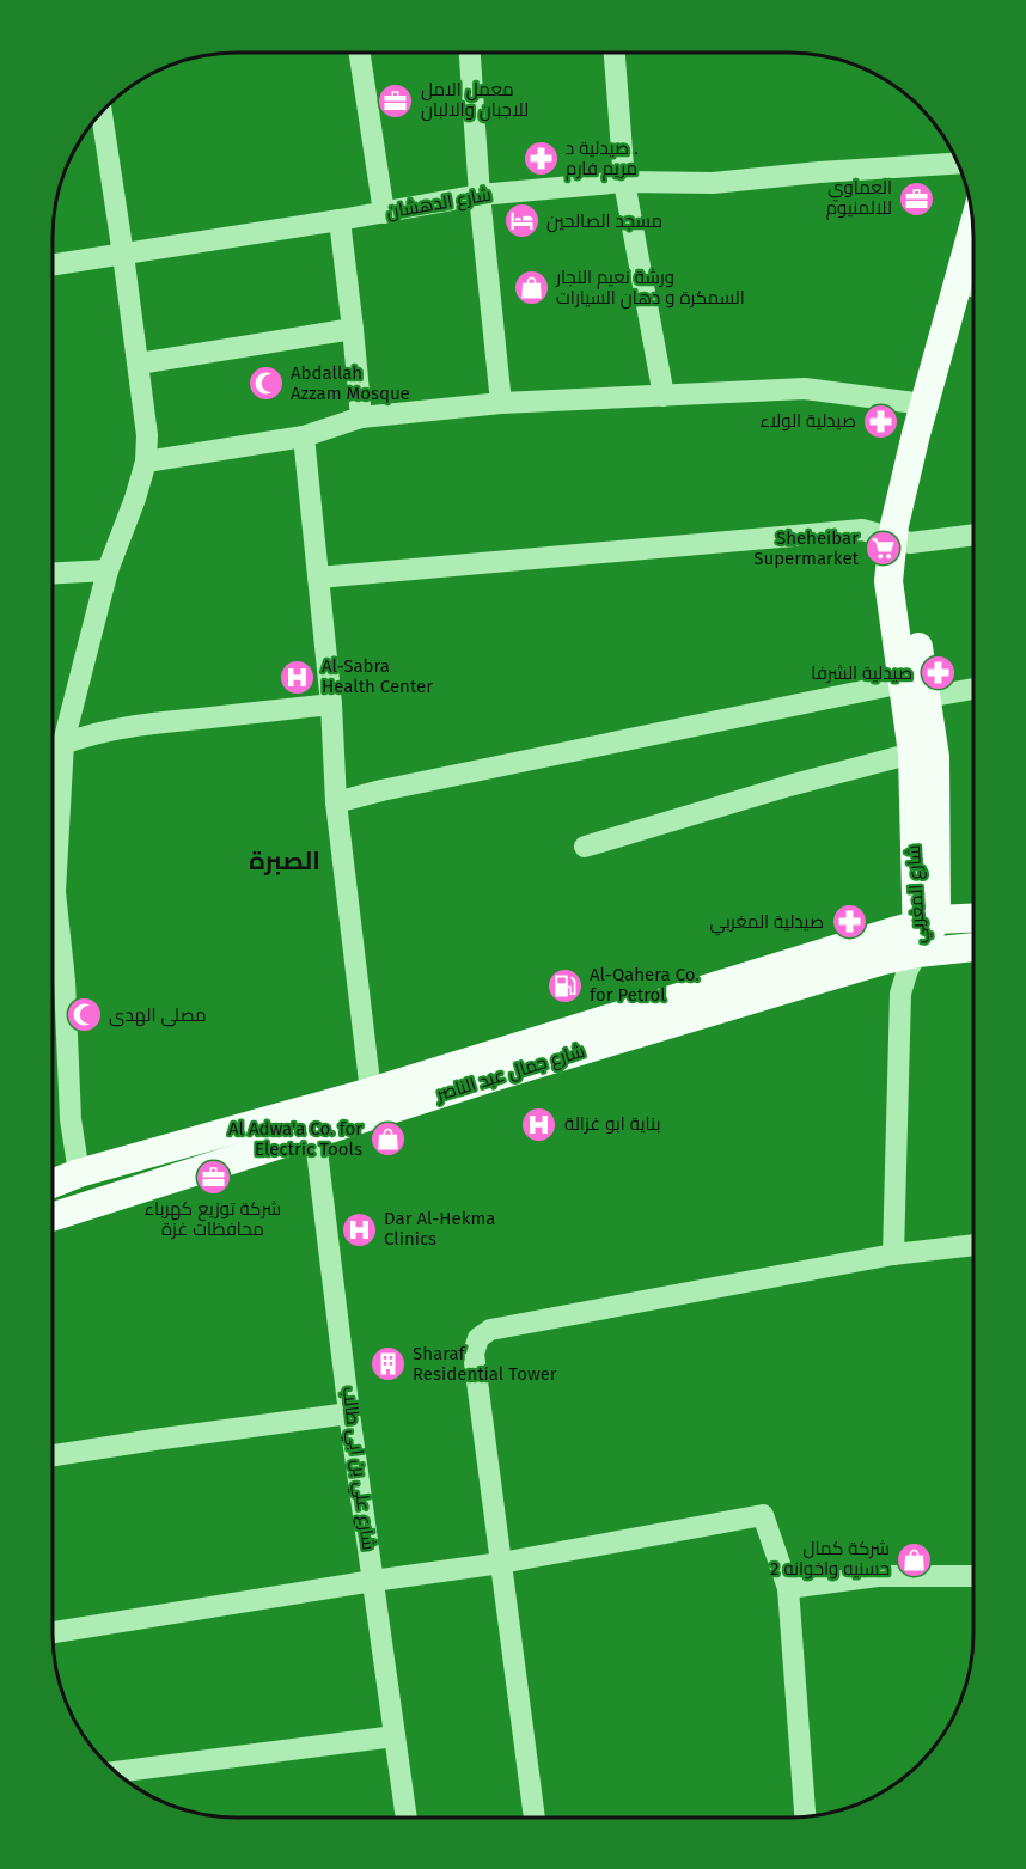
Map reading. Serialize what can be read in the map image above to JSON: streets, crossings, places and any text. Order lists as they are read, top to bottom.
{
  "streets": {
    "main road": ["شارع المغربي", "شارع جمال عبد الناصر"],
    "street": ["شارع الدهشان", "شارع علي بن ابي طالب"]
  },
  "crossings": [
    ["شارع المغربي", "شارع جمال عبد الناصر"],
    ["شارع جمال عبد الناصر", "شارع علي بن ابي طالب"]
  ],
  "districts": ["الصبرة"],
  "places": {
    "office": ["معمل الامل للاجبان والالبان", "العماوي للالمنيوم", "شركة توزيع كهرباء محافظات غزة"],
    "pharmacy": [
      "صيدلية د . مريم فارم",
      "صيدلية الولاء",
      "صيدلية الشرفا",
      "صيدلية المغربي"
    ],
    "hotel": ["مسجد الصالحين"],
    "shop": ["ورشة نعيم النجار السمكرة و دهان السيارات", "Al Adwa'a Co. for Electric Tools", "شركة كمال حسنيه واخوانه 2"],
    "mosque": ["Abdallah Azzam Mosque", "مصلى الهدى"],
    "supermarket": ["Sheheibar Supermarket"],
    "hospital": ["Al-Sabra Health Center", "بناية ابو غزالة", "Dar Al-Hekma Clinics"],
    "fuel station": ["Al-Qahera Co. for Petrol"],
    "building": ["Sharaf Residential Tower"]
  }
}
